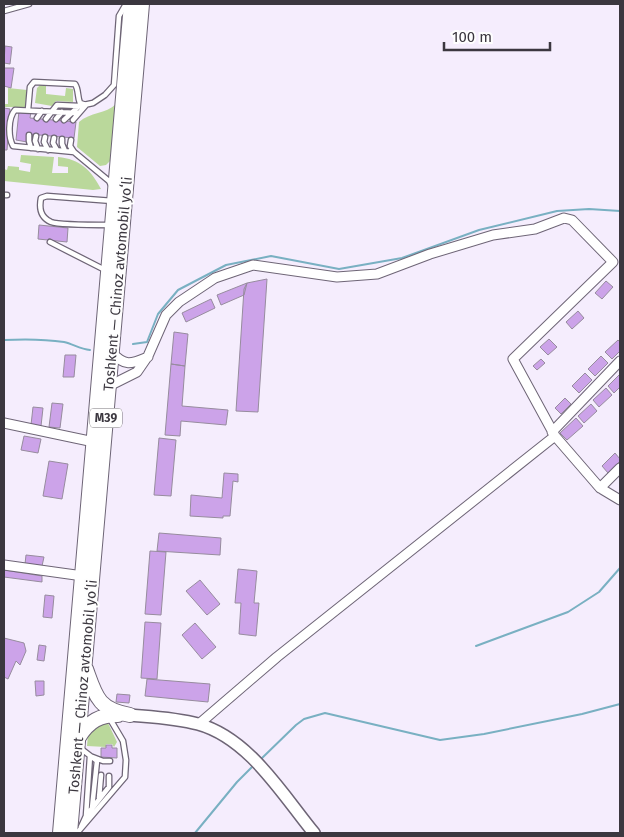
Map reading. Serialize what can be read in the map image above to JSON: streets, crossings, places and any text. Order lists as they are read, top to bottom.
{
  "streets": {
    "highway": ["Toshkent — Chinoz avtomobil yoʻli", "M39"]
  },
  "scale_bar": "100 m"
}
